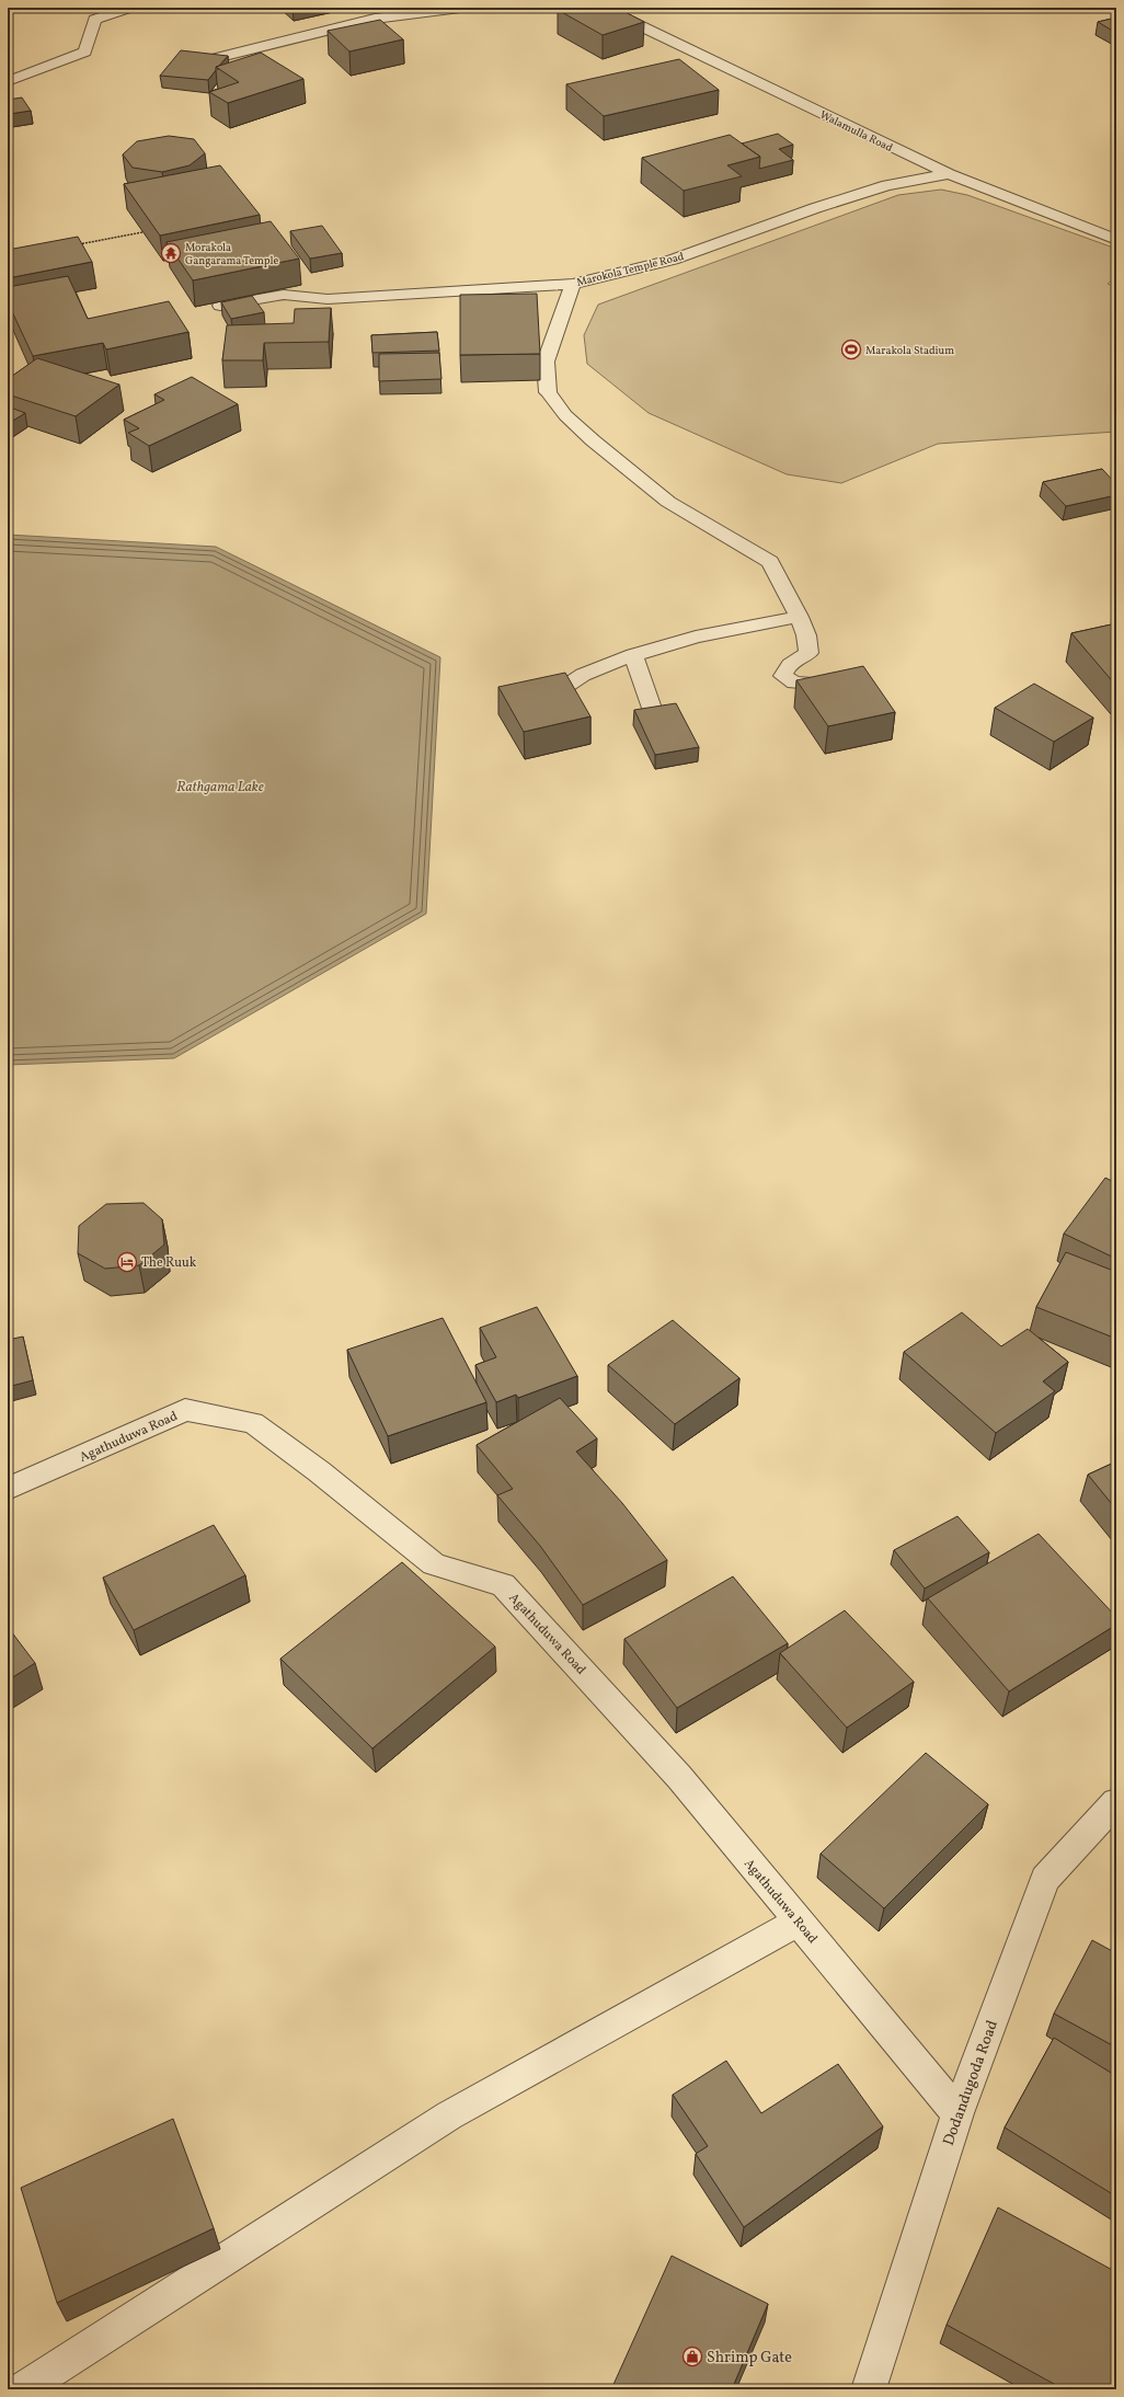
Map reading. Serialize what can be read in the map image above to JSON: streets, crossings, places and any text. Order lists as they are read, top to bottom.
{
  "streets": {
    "street": [
      "Walamulla Road",
      "Marokola Temple Road",
      "Agathuduwa Road",
      "Dodandugoda Road"
    ]
  },
  "crossings": [
    ["Walamulla Road", "Marokola Temple Road"],
    ["Agathuduwa Road", "Dodandugoda Road"]
  ],
  "water": ["Rathgama Lake"],
  "places": {
    "temple": ["Morakola Gangarama Temple"],
    "sports": ["Marakola Stadium"],
    "hotel": ["The Ruuk"],
    "shop": ["Shrimp Gate"]
  }
}
